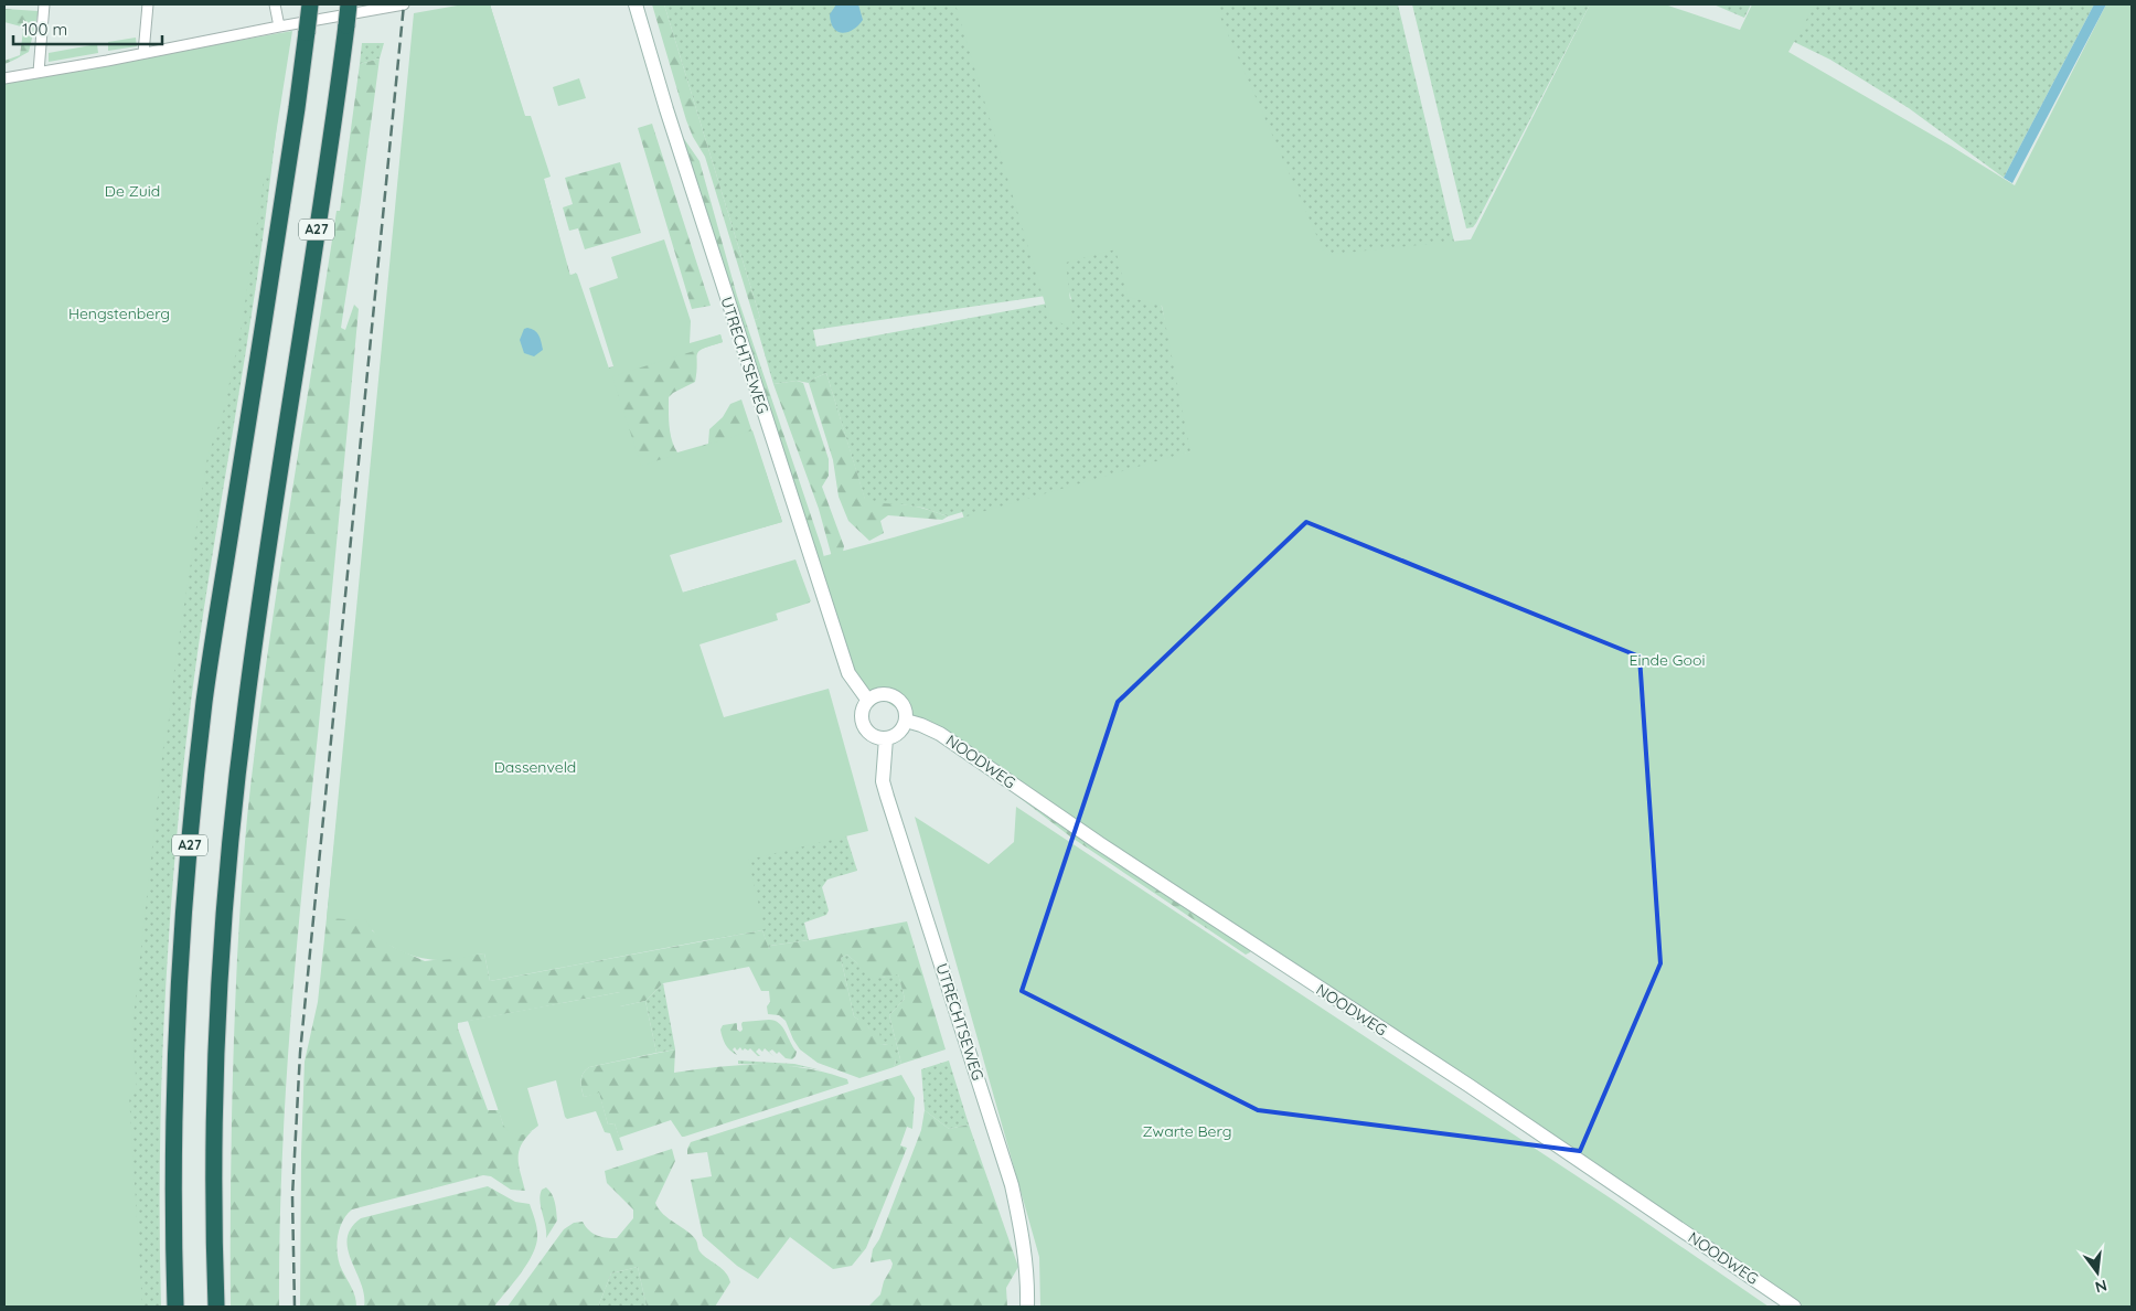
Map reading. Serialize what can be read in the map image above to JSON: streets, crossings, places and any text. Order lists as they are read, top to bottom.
{
  "streets": {
    "highway": ["A27"],
    "main road": ["UTRECHTSEWEG", "NOODWEG"]
  },
  "crossings": [
    ["UTRECHTSEWEG", "NOODWEG"]
  ],
  "parks": [
    "De Zuid",
    "Hengstenberg",
    "Einde Gooi",
    "Dassenveld",
    "Zwarte Berg"
  ],
  "scale_bar": "100 m",
  "north": "bottom"
}
